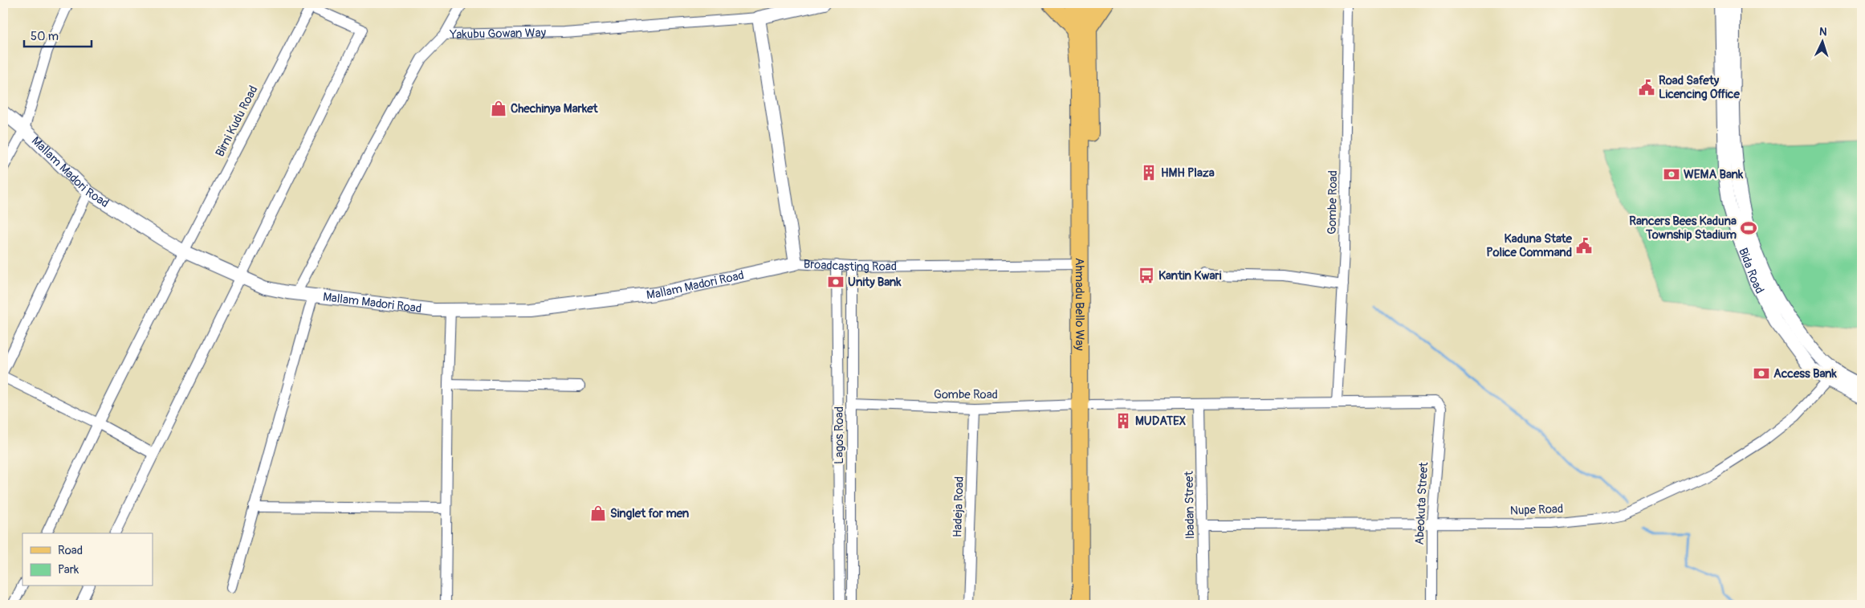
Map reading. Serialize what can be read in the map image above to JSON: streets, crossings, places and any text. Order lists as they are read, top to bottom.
{
  "streets": {
    "main road": ["Ahmadu Bello Way"],
    "street": [
      "Yakubu Gowan Way",
      "Birni Kudu Road",
      "Mallam Madori Road",
      "Gombe Road",
      "Broadcasting Road",
      "Bida Road",
      "Lagos Road",
      "Abeokuta Street",
      "Ibadan Street",
      "Hadeja Road",
      "Nupe Road"
    ]
  },
  "crossings": [
    ["Yakubu Gowan Way", "Mallam Madori Road"],
    ["Yakubu Gowan Way", "Broadcasting Road"],
    ["Birni Kudu Road", "Mallam Madori Road"],
    ["Mallam Madori Road", "Broadcasting Road"],
    ["Gombe Road", "Ahmadu Bello Way"],
    ["Gombe Road", "Lagos Road"],
    ["Gombe Road", "Abeokuta Street"],
    ["Gombe Road", "Ibadan Street"],
    ["Gombe Road", "Hadeja Road"],
    ["Broadcasting Road", "Ahmadu Bello Way"],
    ["Broadcasting Road", "Lagos Road"],
    ["Bida Road", "Nupe Road"],
    ["Abeokuta Street", "Nupe Road"],
    ["Ibadan Street", "Nupe Road"]
  ],
  "places": {
    "public building": ["Road Safety Licencing Office", "Kaduna State Police Command"],
    "shop": ["Chechinya Market", "Singlet for men"],
    "building": ["HMH Plaza", "MUDATEX"],
    "bank": ["WEMA Bank", "Unity Bank", "Access Bank"],
    "sports": ["Rancers Bees Kaduna Township Stadium"],
    "bus stop": ["Kantin Kwari"]
  },
  "legend": ["Road", "Park"],
  "scale_bar": "50 m",
  "north": "top"
}
